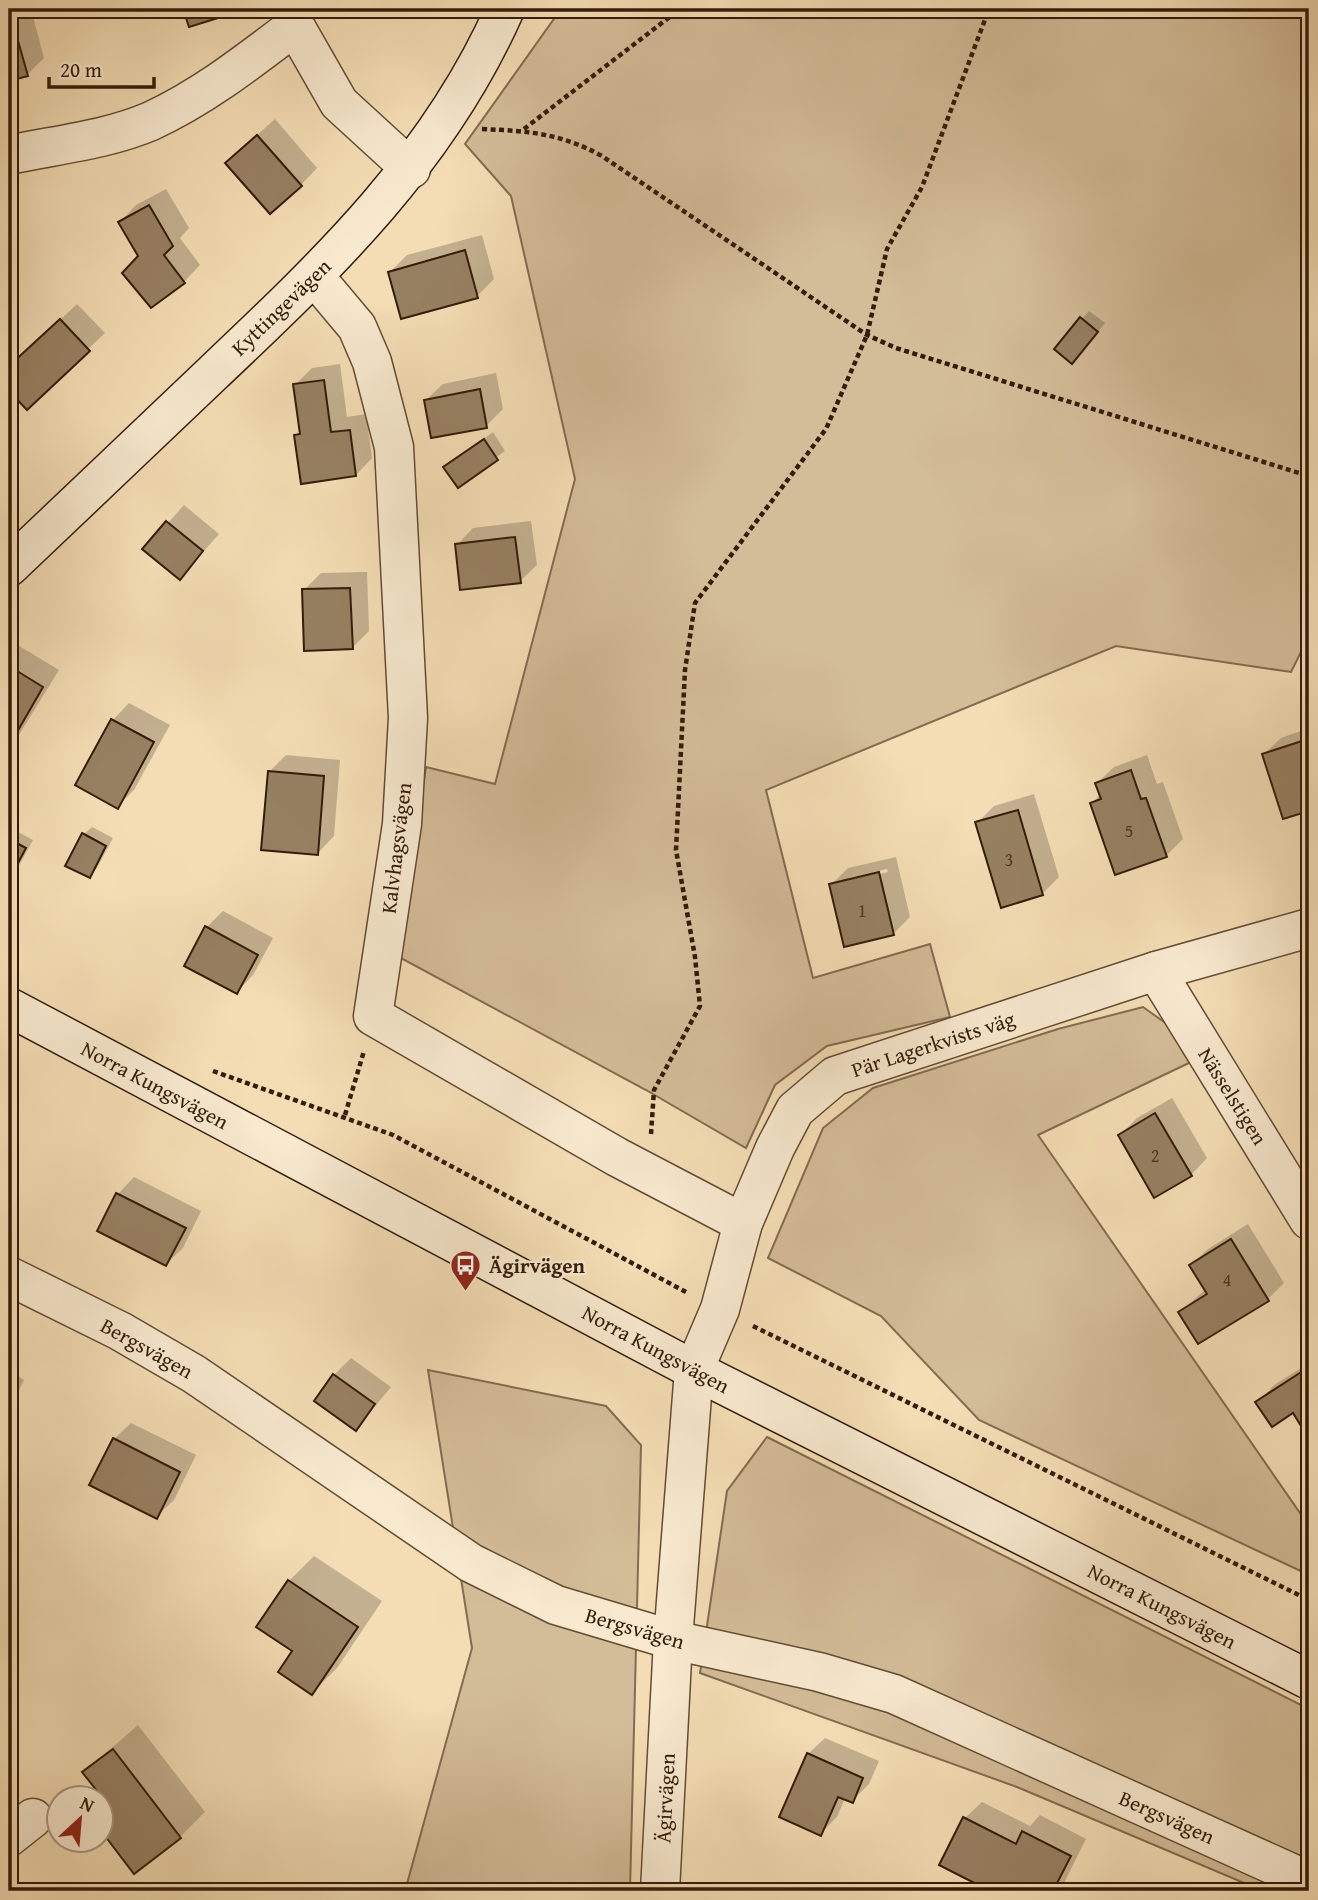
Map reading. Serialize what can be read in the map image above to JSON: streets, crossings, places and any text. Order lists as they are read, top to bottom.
{
  "streets": {
    "street": [
      "Kyttingevägen",
      "Kalvhagsvägen",
      "Pär Lagerkvists väg",
      "Norra Kungsvägen",
      "Nässelstigen",
      "Bergsvägen",
      "Ägirvägen"
    ]
  },
  "crossings": [
    ["Kyttingevägen", "Kalvhagsvägen"],
    ["Pär Lagerkvists väg", "Norra Kungsvägen"],
    ["Pär Lagerkvists väg", "Nässelstigen"],
    ["Pär Lagerkvists väg", "Ägirvägen"],
    ["Norra Kungsvägen", "Ägirvägen"],
    ["Bergsvägen", "Ägirvägen"]
  ],
  "places": {
    "bus stop": ["Ägirvägen"]
  },
  "house_numbers": [
    "5",
    "3",
    "1",
    "2",
    "4"
  ],
  "scale_bar": "20 m",
  "north": "top right"
}
